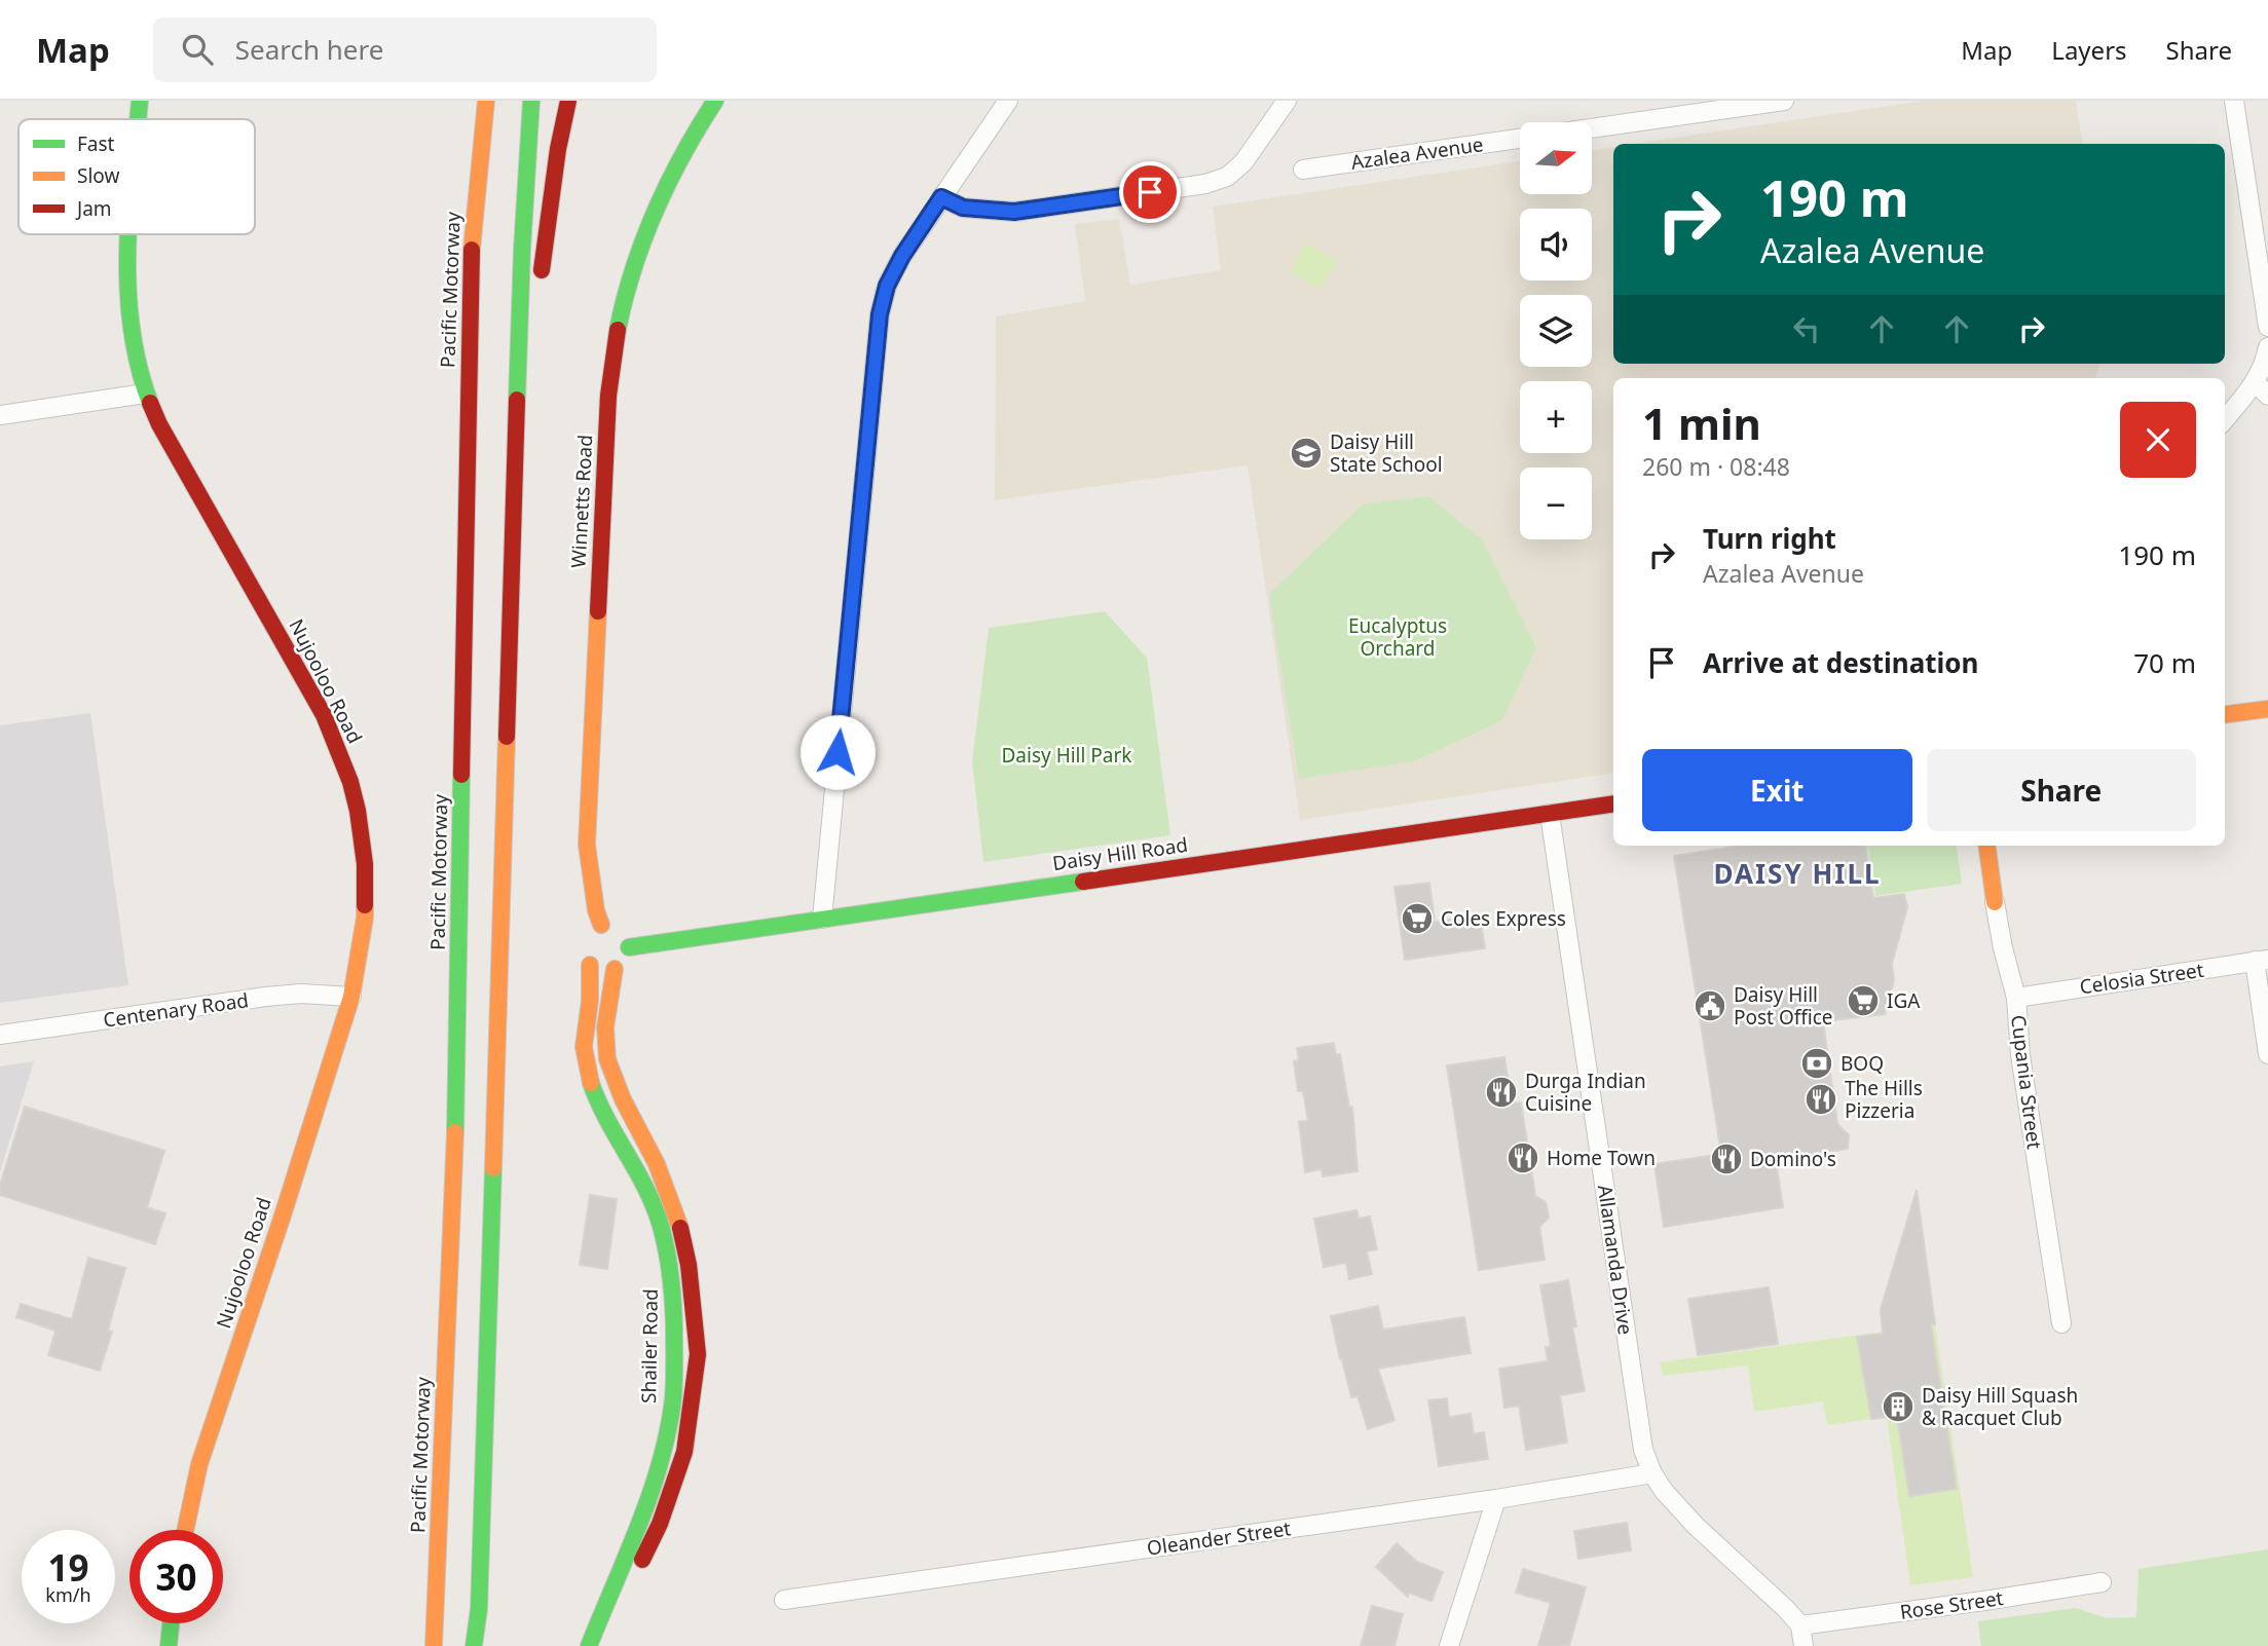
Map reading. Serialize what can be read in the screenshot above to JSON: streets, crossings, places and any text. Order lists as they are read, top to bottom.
{
  "streets": {
    "main road": [
      "Pacific Motorway",
      "Winnetts Road",
      "Nujooloo Road",
      "Daisy Hill Road",
      "Cupania Street",
      "Shailer Road"
    ],
    "street": [
      "Azalea Avenue",
      "Celosia Street",
      "Centenary Road",
      "Allamanda Drive",
      "Oleander Street",
      "Rose Street"
    ]
  },
  "crossings": [
    ["Winnetts Road", "Daisy Hill Road"],
    ["Nujooloo Road", "Centenary Road"],
    ["Daisy Hill Road", "Allamanda Drive"],
    ["Celosia Street", "Cupania Street"],
    ["Allamanda Drive", "Oleander Street"],
    ["Allamanda Drive", "Rose Street"]
  ],
  "districts": ["DAISY HILL"],
  "parks": ["Eucalyptus Orchard", "Daisy Hill Park"],
  "places": {
    "school or university": ["Daisy Hill State School"],
    "supermarket": ["Coles Express", "IGA"],
    "public building": ["Daisy Hill Post Office"],
    "bank": ["BOQ"],
    "restaurant": [
      "Durga Indian Cuisine",
      "The Hills Pizzeria",
      "Home Town",
      "Domino's"
    ],
    "building": ["Daisy Hill Squash & Racquet Club"]
  },
  "legend": ["Fast", "Slow", "Jam"],
  "north": "right",
  "page": {
    "header": "Map",
    "search": "Search here",
    "nav": ["Map", "Layers", "Share"],
    "map_buttons": ["+", "−"],
    "turn": ["190 m", "Azalea Avenue"],
    "heading": ["1 min", "260 m · 08:48"],
    "list": [
      {
        "name": "Turn right",
        "note": "Azalea Avenue",
        "value": "190 m"
      },
      {
        "name": "Arrive at destination",
        "value": "70 m"
      }
    ],
    "buttons": ["Exit", "Share"],
    "speed": "19 km/h",
    "limit": "30"
  }
}
